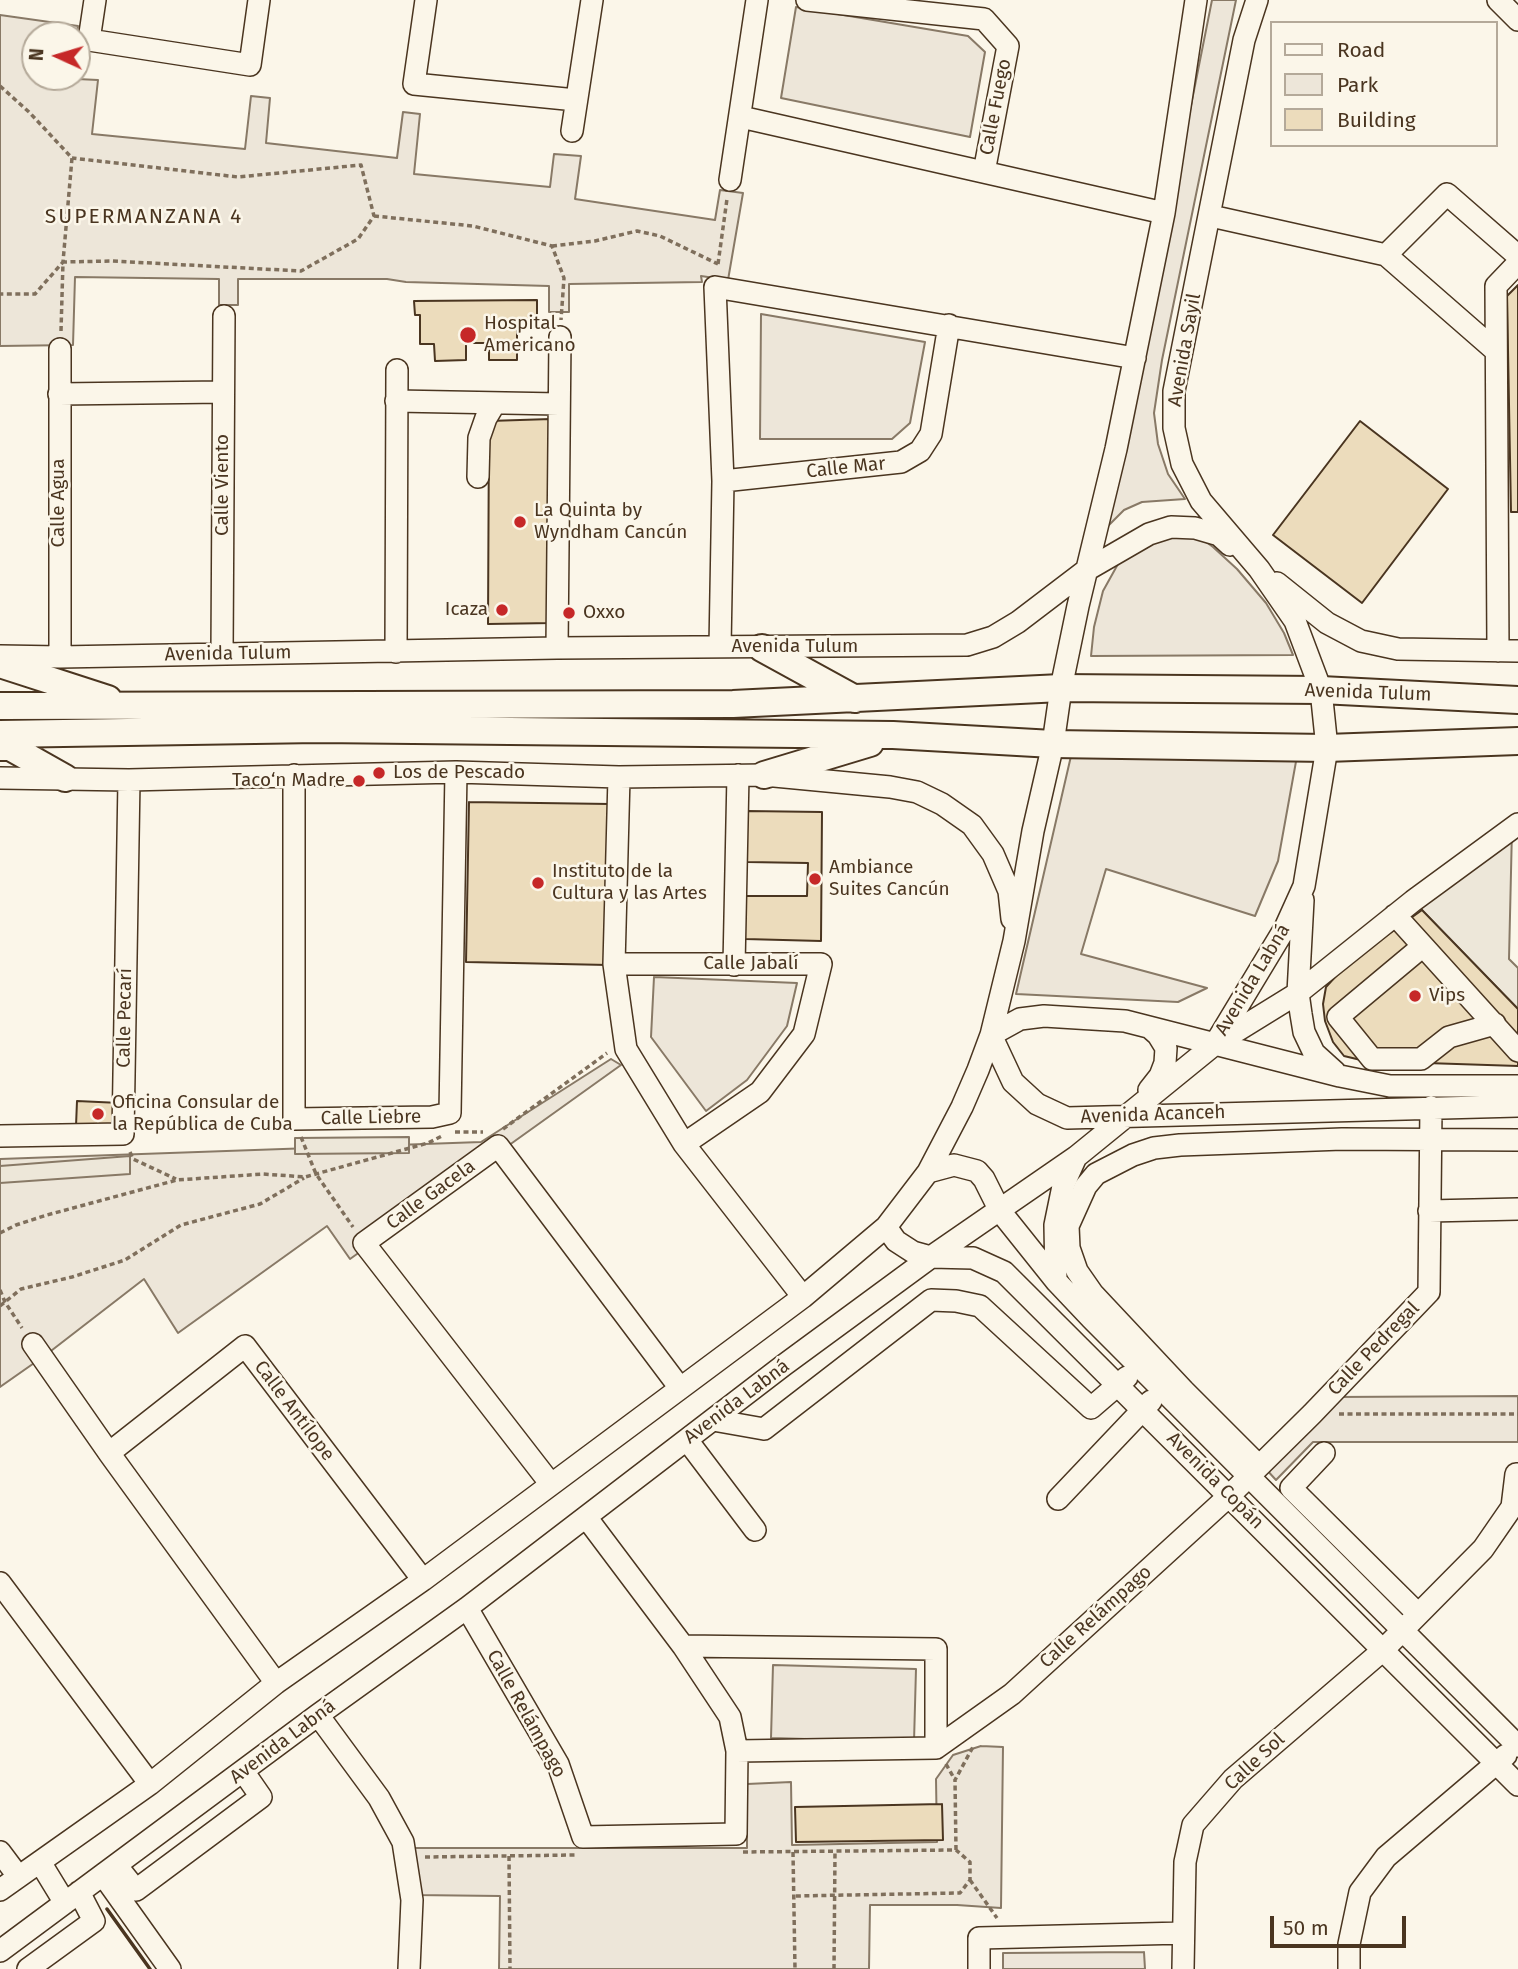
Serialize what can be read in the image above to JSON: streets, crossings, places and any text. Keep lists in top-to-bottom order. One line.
{"streets":{"main road":["Avenida Tulum"],"street":["Calle Fuego","Avenida Sayil","Calle Mar","Calle Viento","Calle Agua","Calle Jabalí","Avenida Labná","Calle Pecarí","Avenida Acanceh","Calle Liebre","Calle Gacela","Calle Pedregal","Calle Antílope","Avenida Copán","Calle Relámpago","Calle Sol"]},"crossings":[["Avenida Sayil","Avenida Tulum"],["Avenida Sayil","Avenida Labná"],["Calle Viento","Avenida Tulum"],["Calle Agua","Avenida Tulum"],["Avenida Labná","Avenida Acanceh"],["Avenida Labná","Avenida Copán"],["Avenida Labná","Calle Relámpago"],["Avenida Acanceh","Calle Pedregal"],["Calle Pedregal","Avenida Copán"],["Calle Pedregal","Calle Relámpago"],["Avenida Copán","Calle Relámpago"],["Avenida Copán","Calle Sol"]],"districts":["SUPERMANZANA 4"],"places":["Hospital Americano","La Quinta by Wyndham Cancún","Icaza","Oxxo","Los de Pescado","Taco‘n Madre","Ambiance Suites Cancún","Instituto de la Cultura y las Artes","Vips","Oficina Consular de la República de Cuba"],"legend":["Road","Park","Building"],"scale_bar":"50 m","north":"left"}
